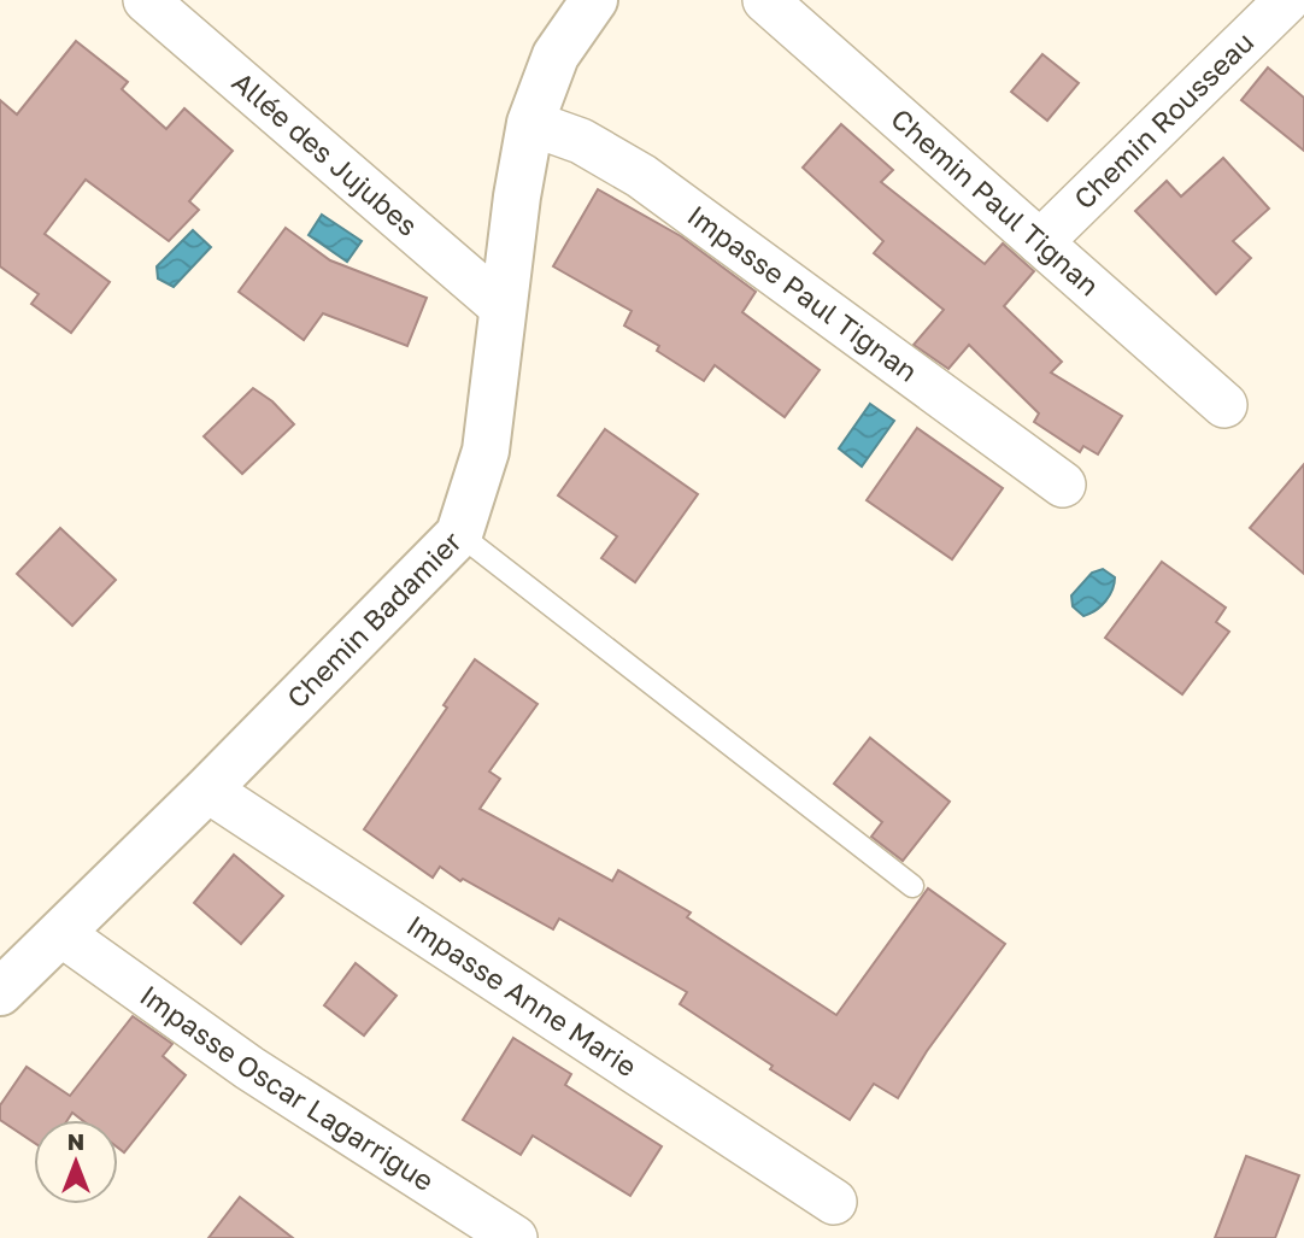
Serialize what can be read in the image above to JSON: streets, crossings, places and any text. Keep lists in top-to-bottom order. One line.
{"streets":{"street":["Chemin Rousseau","Allée des Jujubes","Chemin Paul Tignan","Impasse Paul Tignan","Chemin Badamier","Impasse Anne Marie","Impasse Oscar Lagarrigue"]},"crossings":[["Chemin Rousseau","Chemin Paul Tignan"],["Allée des Jujubes","Chemin Badamier"],["Impasse Paul Tignan","Chemin Badamier"],["Chemin Badamier","Impasse Anne Marie"],["Chemin Badamier","Impasse Oscar Lagarrigue"]],"north":"top"}
